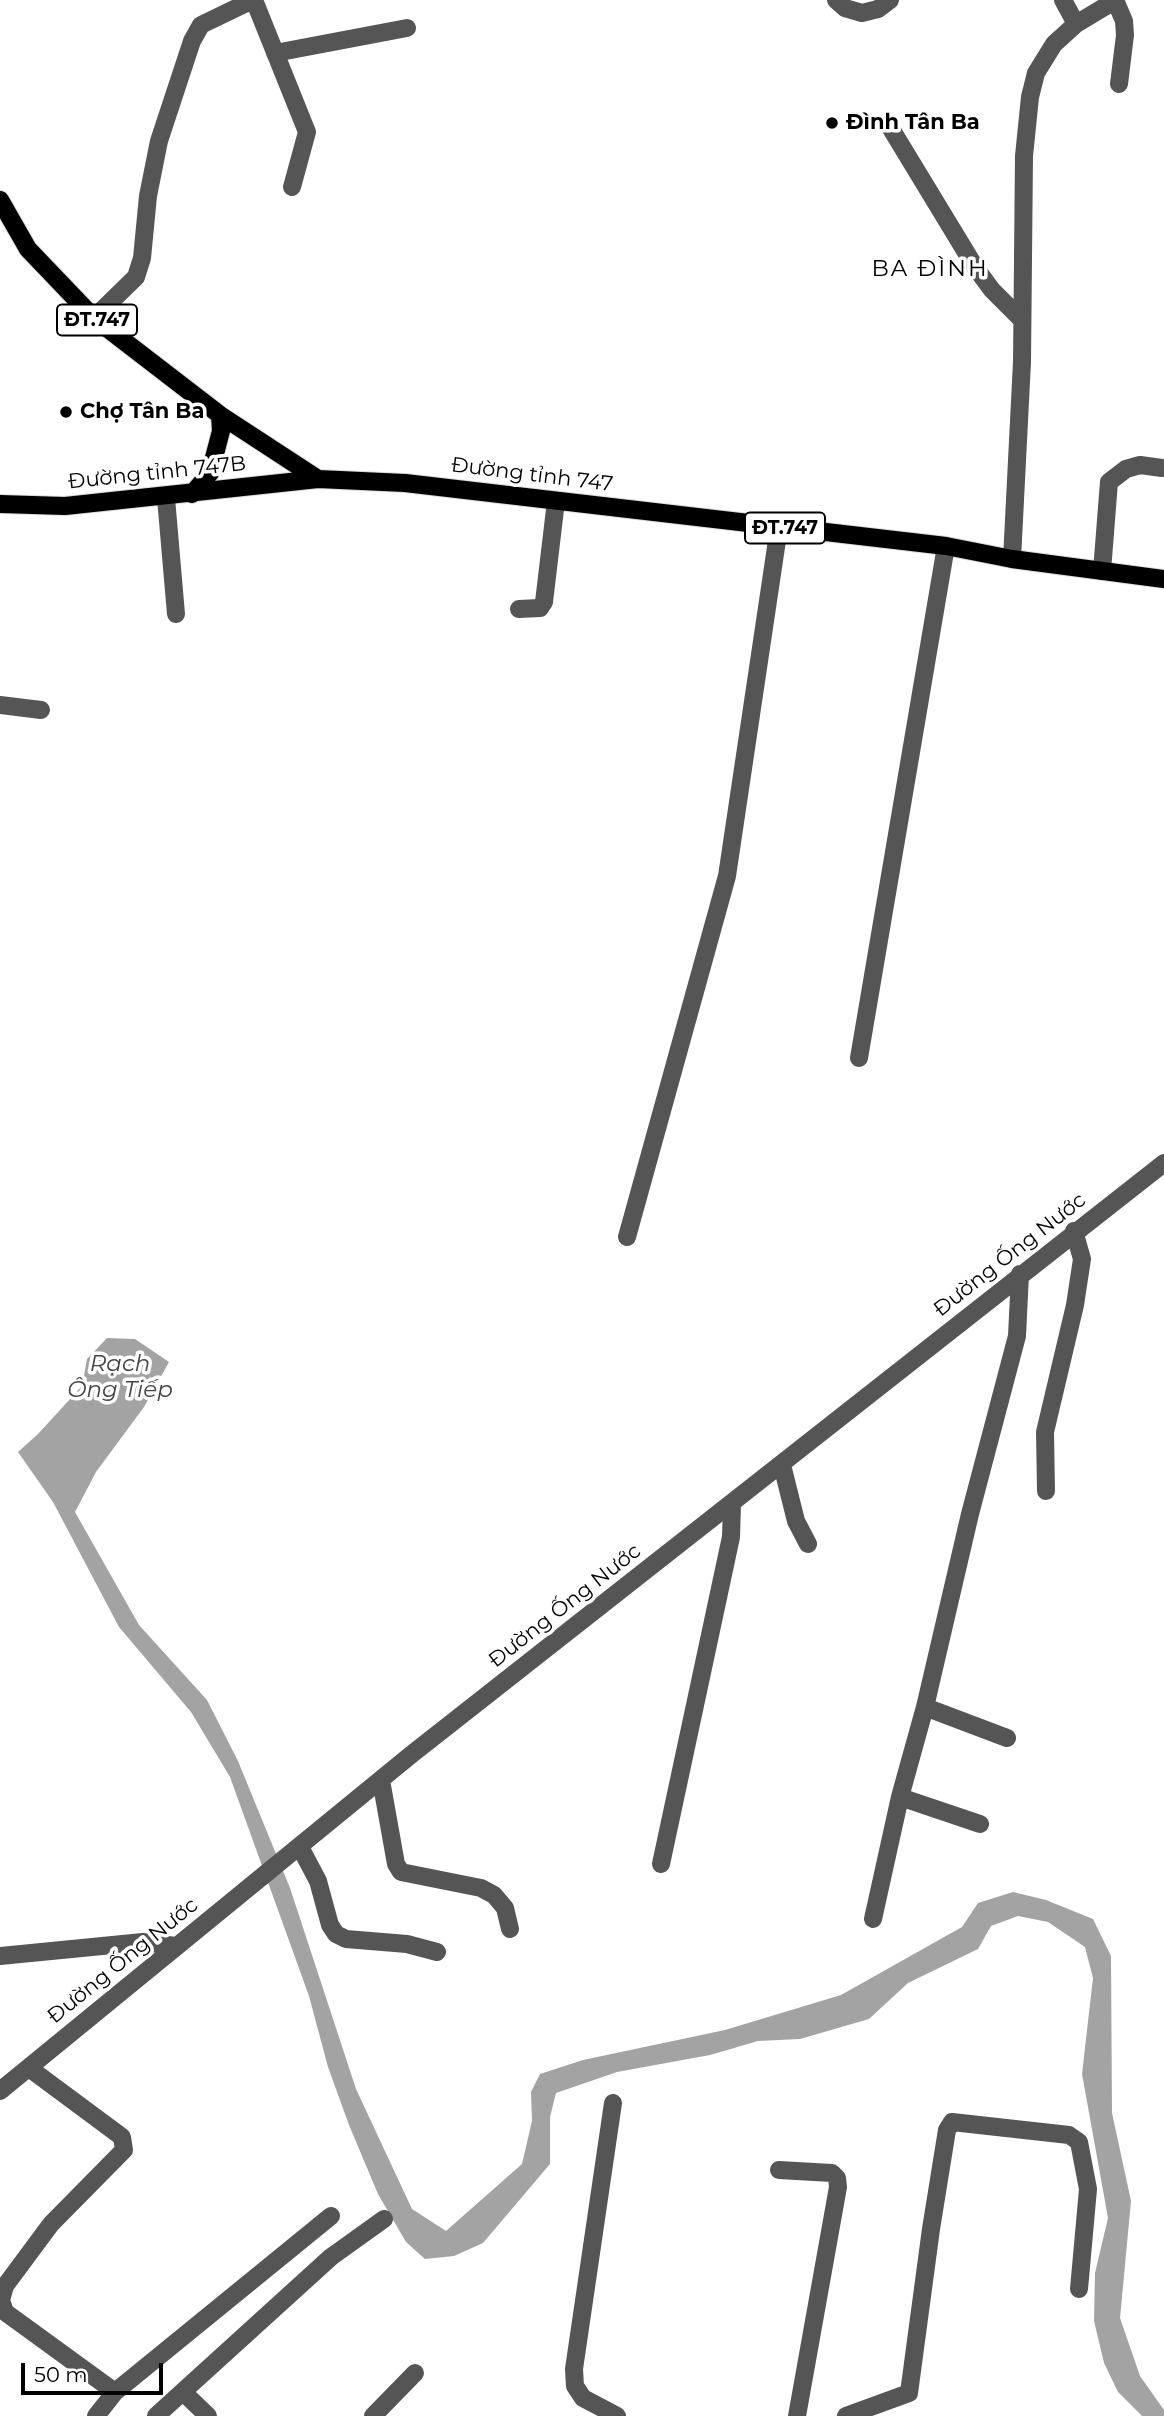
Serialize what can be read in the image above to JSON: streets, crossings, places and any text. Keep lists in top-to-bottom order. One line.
{"streets":{"main road":["ĐT.747","Đường tỉnh 747B","Đường tỉnh 747"],"street":["Đường Ống Nước"]},"crossings":[["ĐT.747","Đường tỉnh 747B"],["ĐT.747","Đường tỉnh 747"],["Đường tỉnh 747B","Đường tỉnh 747"]],"districts":["BA ĐÌNH"],"water":["Rạch Ông Tiếp"],"places":["Đình Tân Ba","Chợ Tân Ba"],"scale_bar":"50 m"}
